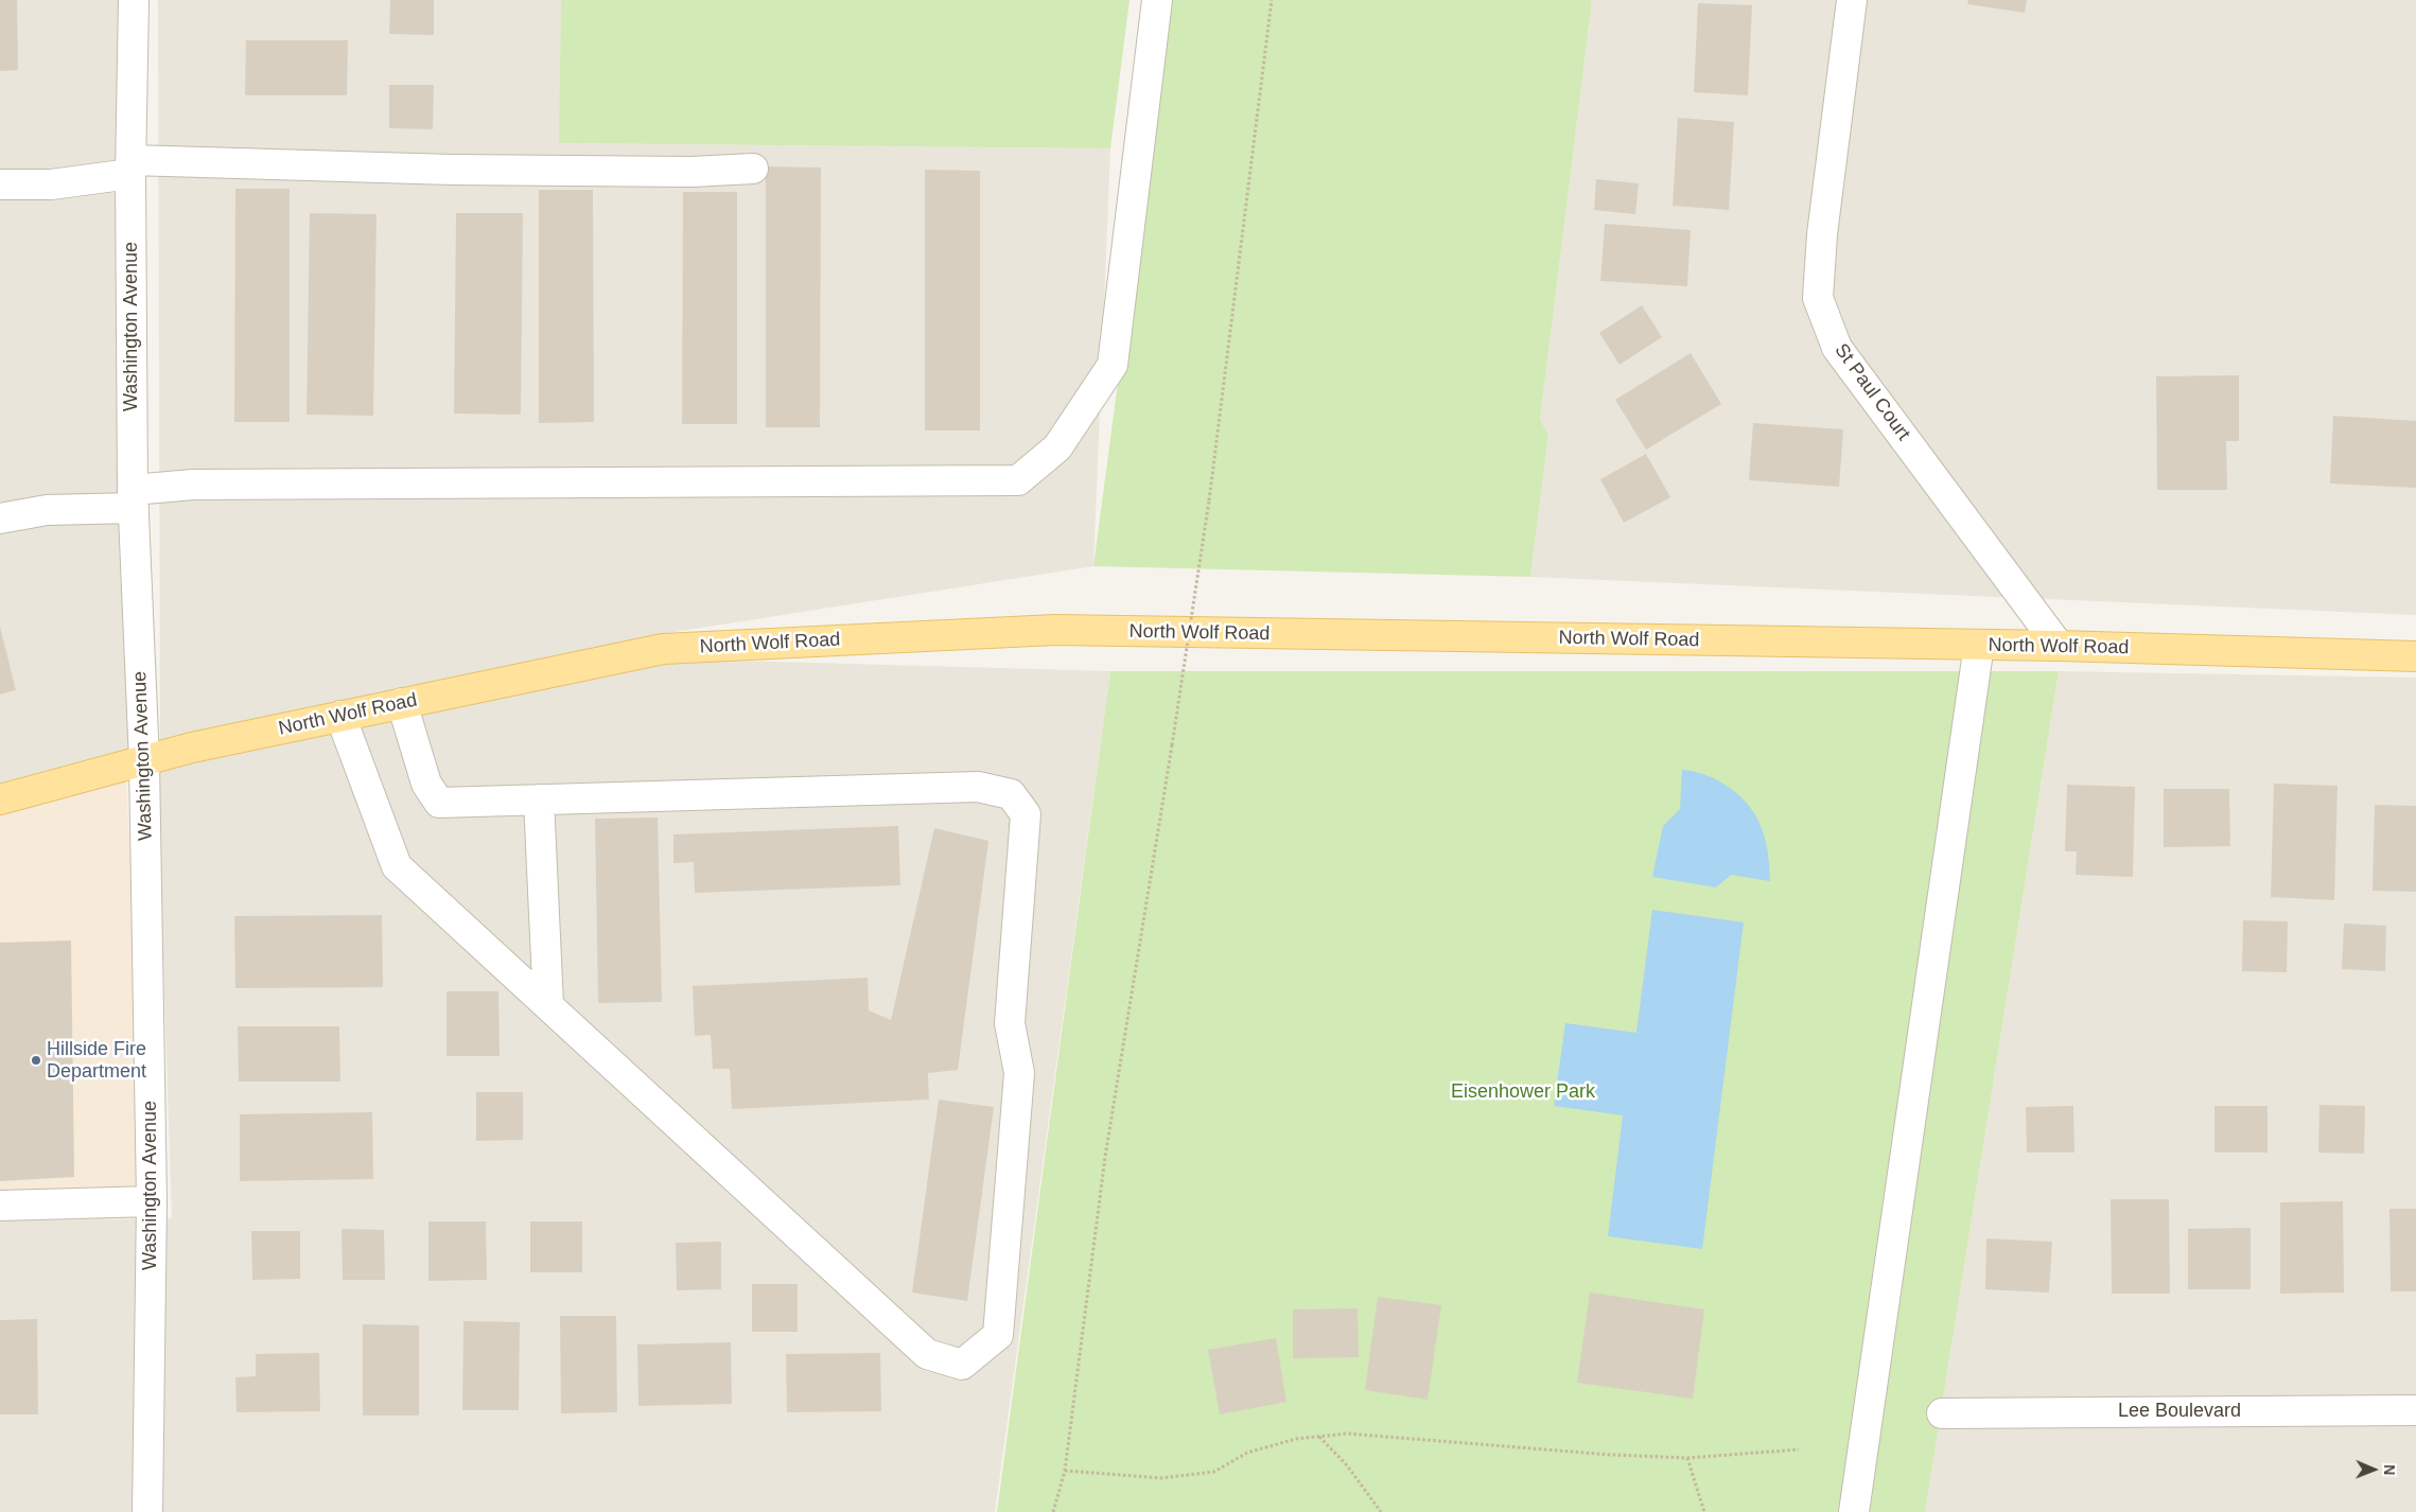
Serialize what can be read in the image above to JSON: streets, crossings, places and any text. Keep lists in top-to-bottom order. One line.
{"streets":{"main road":["North Wolf Road"],"street":["Washington Avenue","St Paul Court","Lee Boulevard"]},"crossings":[["Washington Avenue","North Wolf Road"],["St Paul Court","North Wolf Road"]],"parks":["Eisenhower Park"],"places":["Hillside Fire Department"],"north":"right"}
